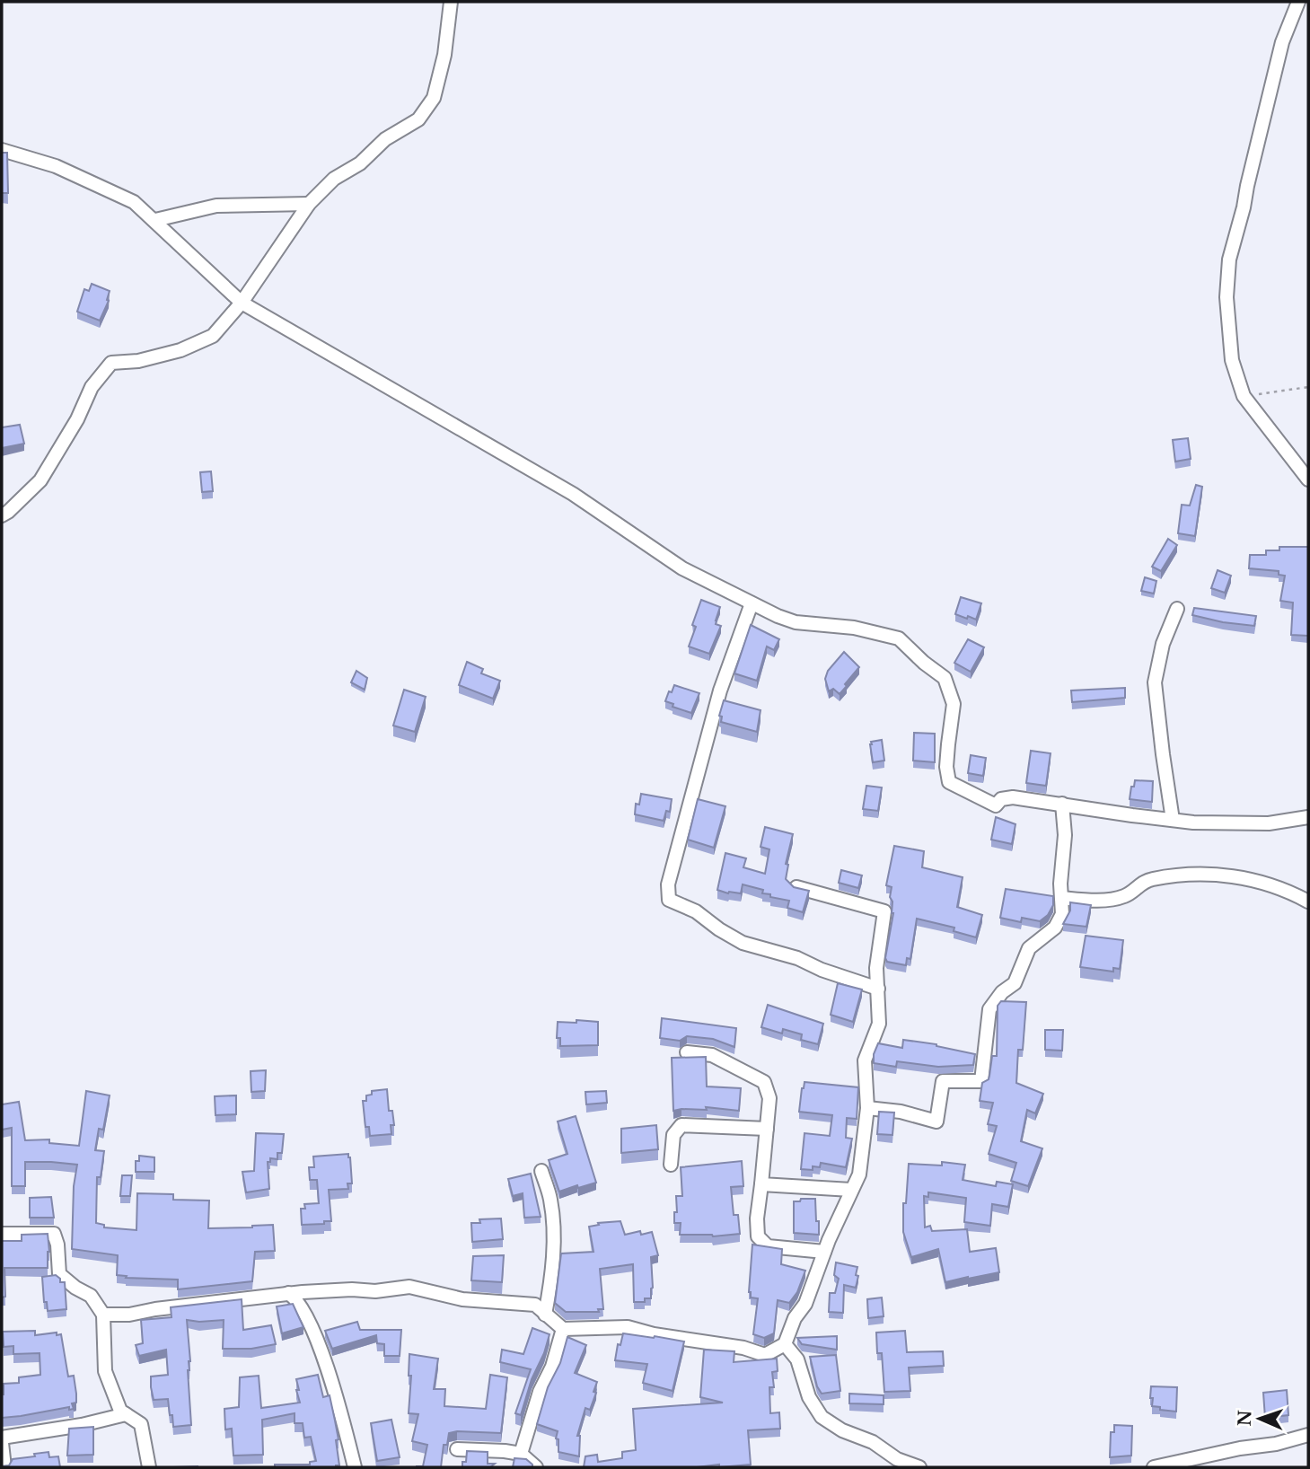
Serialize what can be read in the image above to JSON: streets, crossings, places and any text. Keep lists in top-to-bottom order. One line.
{"north":"left"}
